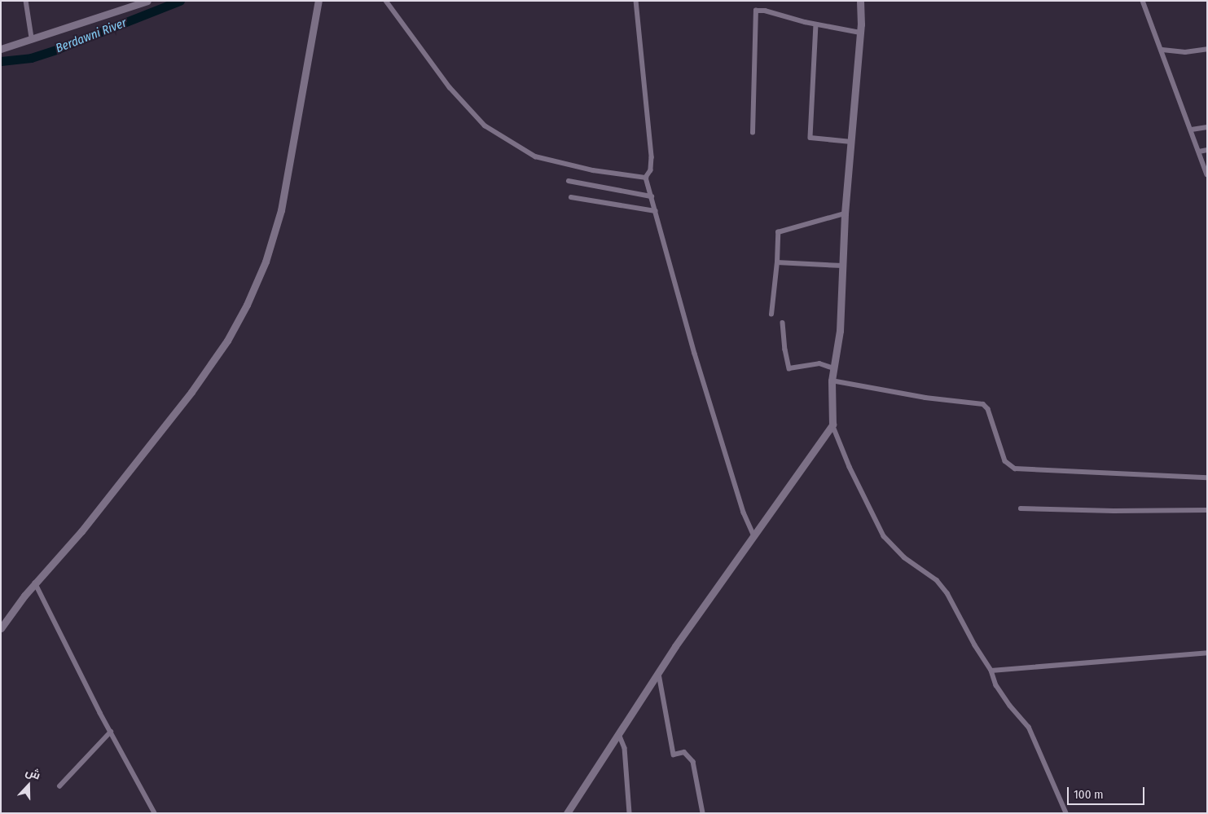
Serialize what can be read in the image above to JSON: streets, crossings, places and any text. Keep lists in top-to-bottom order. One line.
{"water":["Berdawni River"],"scale_bar":"100 m","north":"top"}
